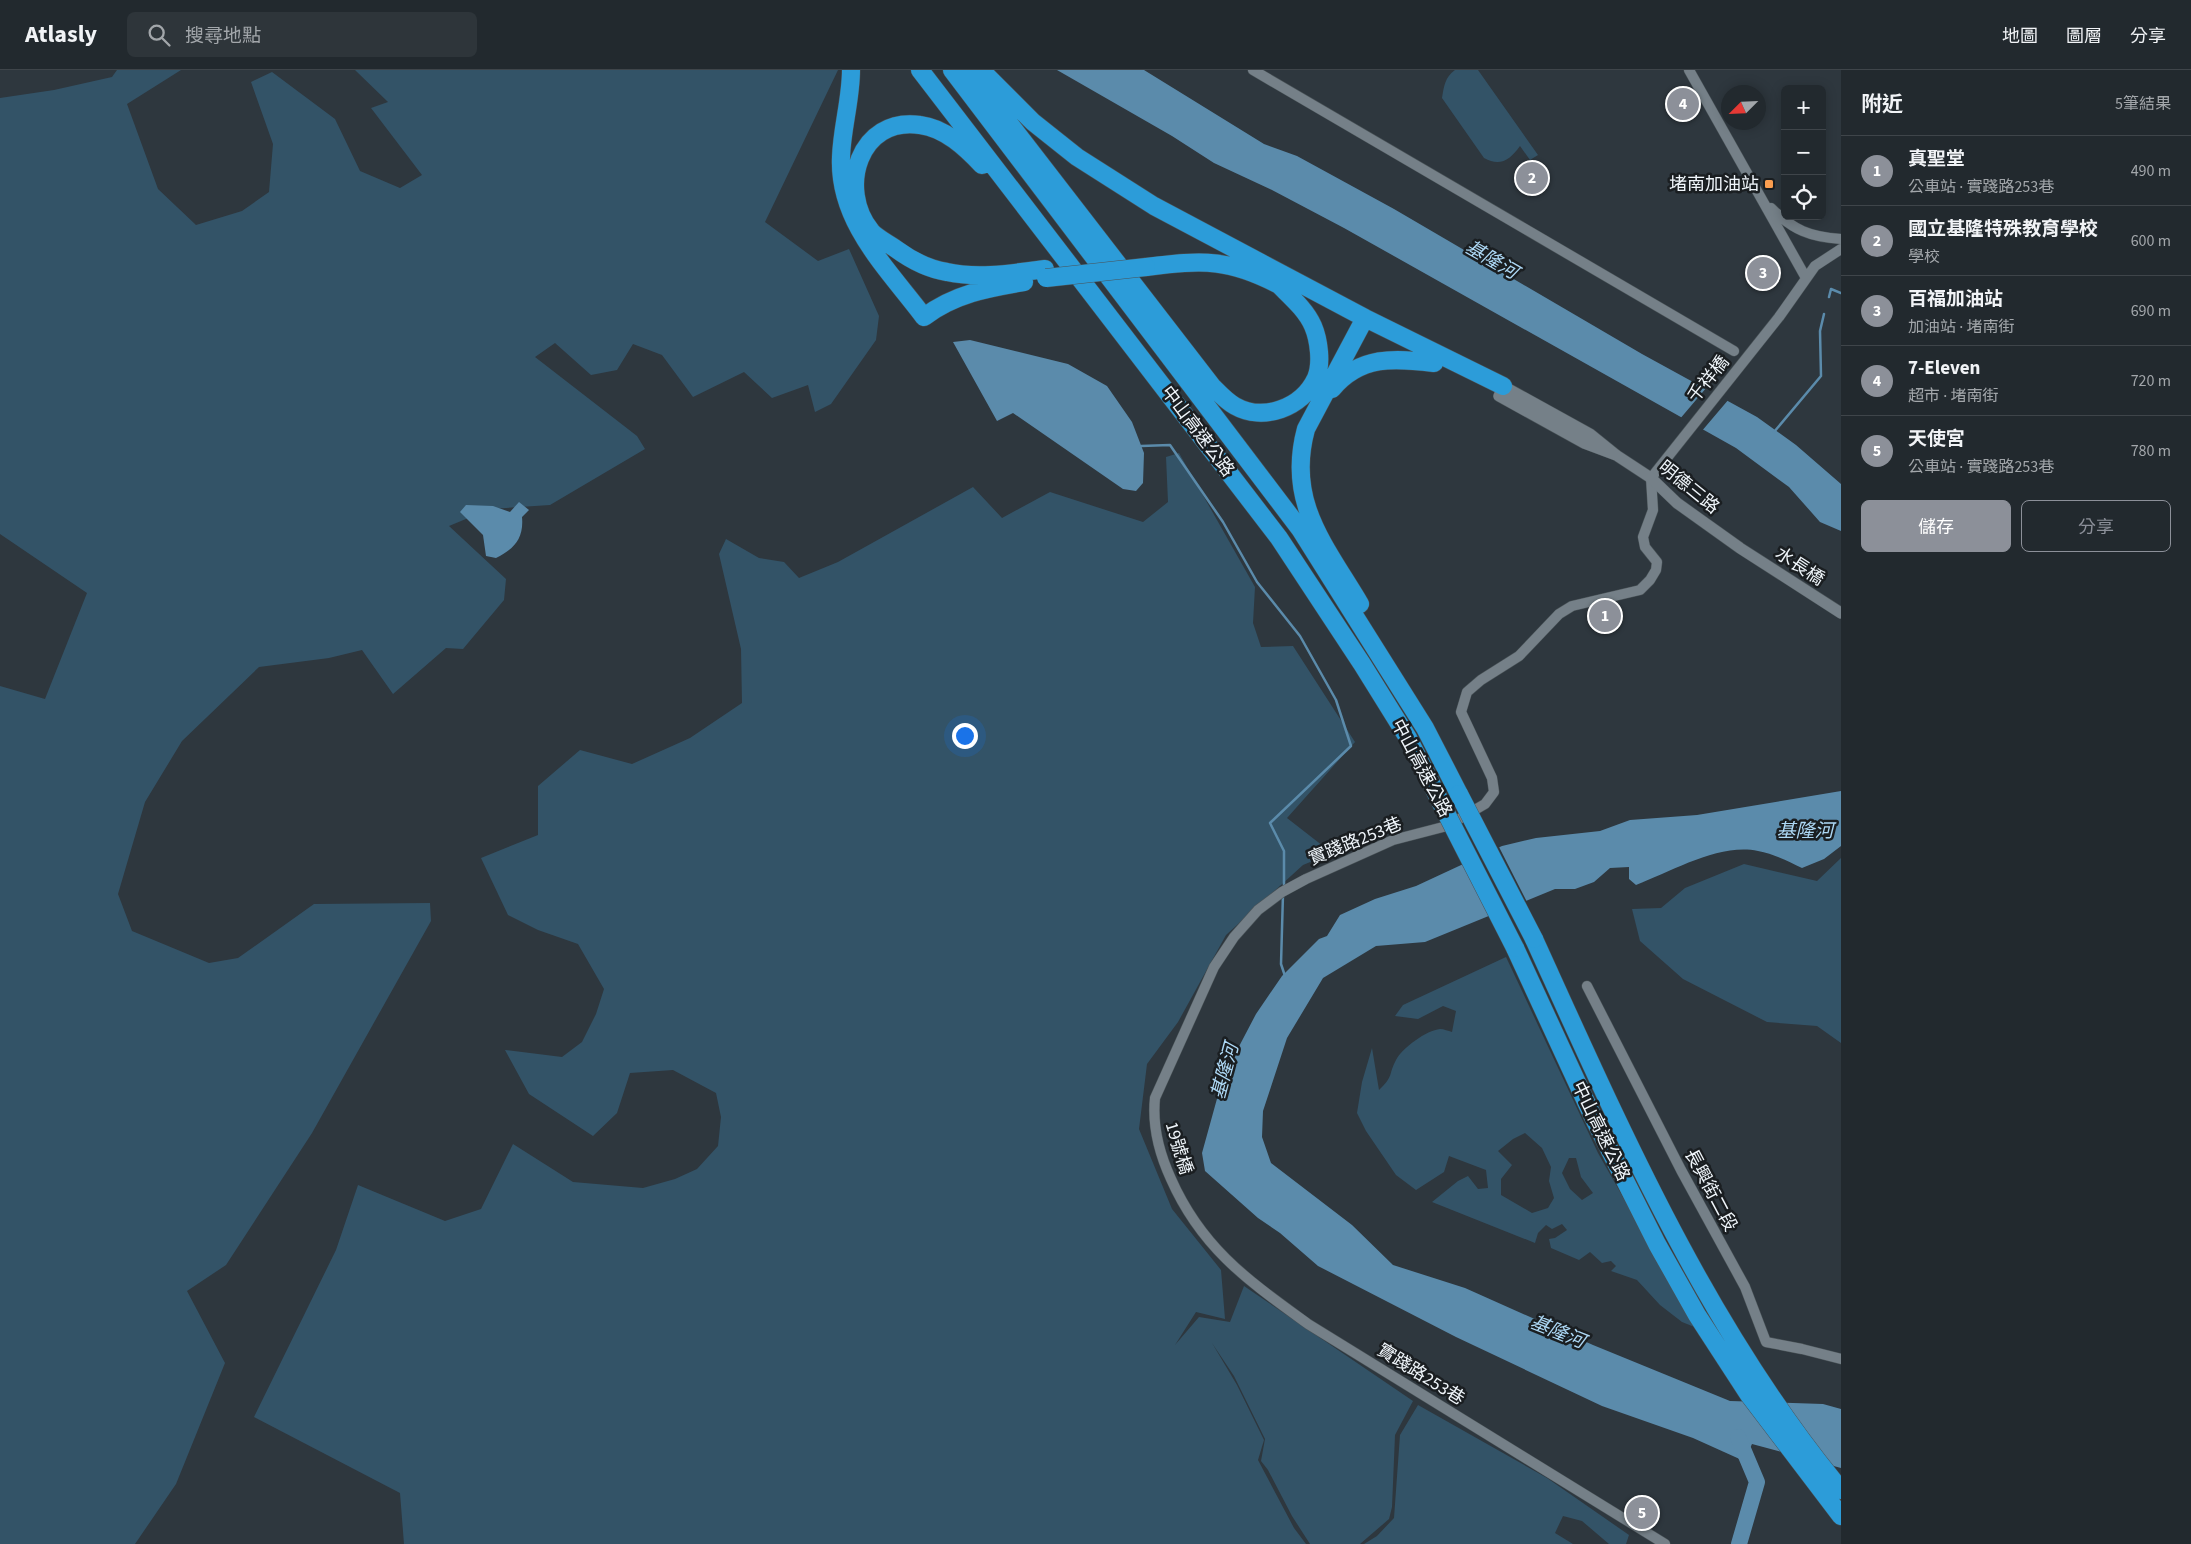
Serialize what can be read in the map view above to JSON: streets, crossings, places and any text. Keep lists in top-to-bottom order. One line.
{"streets":{"highway":["中山高速公路"],"street":["千祥橋","明德三路","水長橋","實踐路253巷","19號橋","長興街二段"]},"crossings":[["千祥橋","明德三路"],["千祥橋","實踐路253巷"],["明德三路","水長橋"],["明德三路","實踐路253巷"],["實踐路253巷","19號橋"]],"water":["基隆河"],"places":{"transit":["堵南加油站"]},"north":"bottom left","page":{"header":"Atlasly","search":"搜尋地點","nav":["地圖","圖層","分享"],"heading":["附近","5筆結果"],"map_buttons":["+","−"],"pins":["4","2","3","1","5"],"list":[{"mark":"1","name":"真聖堂","note":"公車站 · 實踐路253巷","value":"490 m"},{"mark":"2","name":"國立基隆特殊教育學校","note":"學校","value":"600 m"},{"mark":"3","name":"百福加油站","note":"加油站 · 堵南街","value":"690 m"},{"mark":"4","name":"7-Eleven","note":"超市 · 堵南街","value":"720 m"},{"mark":"5","name":"天使宮","note":"公車站 · 實踐路253巷","value":"780 m"}],"buttons":["儲存","分享"]}}
